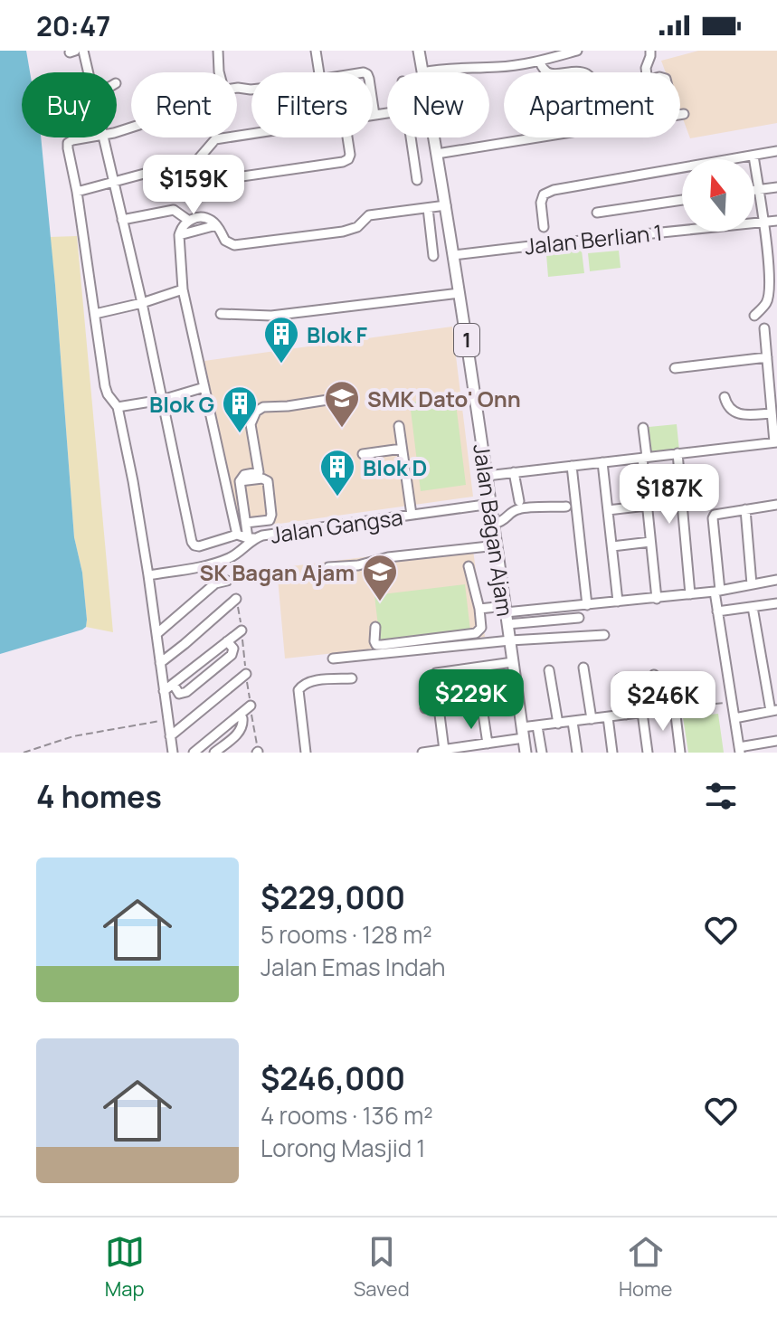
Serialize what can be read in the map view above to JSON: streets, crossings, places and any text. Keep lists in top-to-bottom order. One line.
{"streets":{"main road":["1","Jalan Bagan Ajam"],"street":["Jalan Berlian 1","Jalan Gangsa"]},"crossings":[["Jalan Berlian 1","Jalan Bagan Ajam"],["Jalan Gangsa","Jalan Bagan Ajam"]],"places":{"building":["Blok F","Blok G","Blok D"],"school or university":["SMK Dato' Onn","SK Bagan Ajam"]},"north":"top","page":{"status":"20:47","chip":["Buy","Rent","Filters","New","Apartment"],"price":["$159K","$187K","$229K","$246K"],"heading":"4 homes","list":[{"name":"$229,000","note":"5 rooms · 128 m² · Jalan Emas Indah"},{"name":"$246,000","note":"4 rooms · 136 m² · Lorong Masjid 1"}],"tabs":["Map","Saved","Home"]}}
